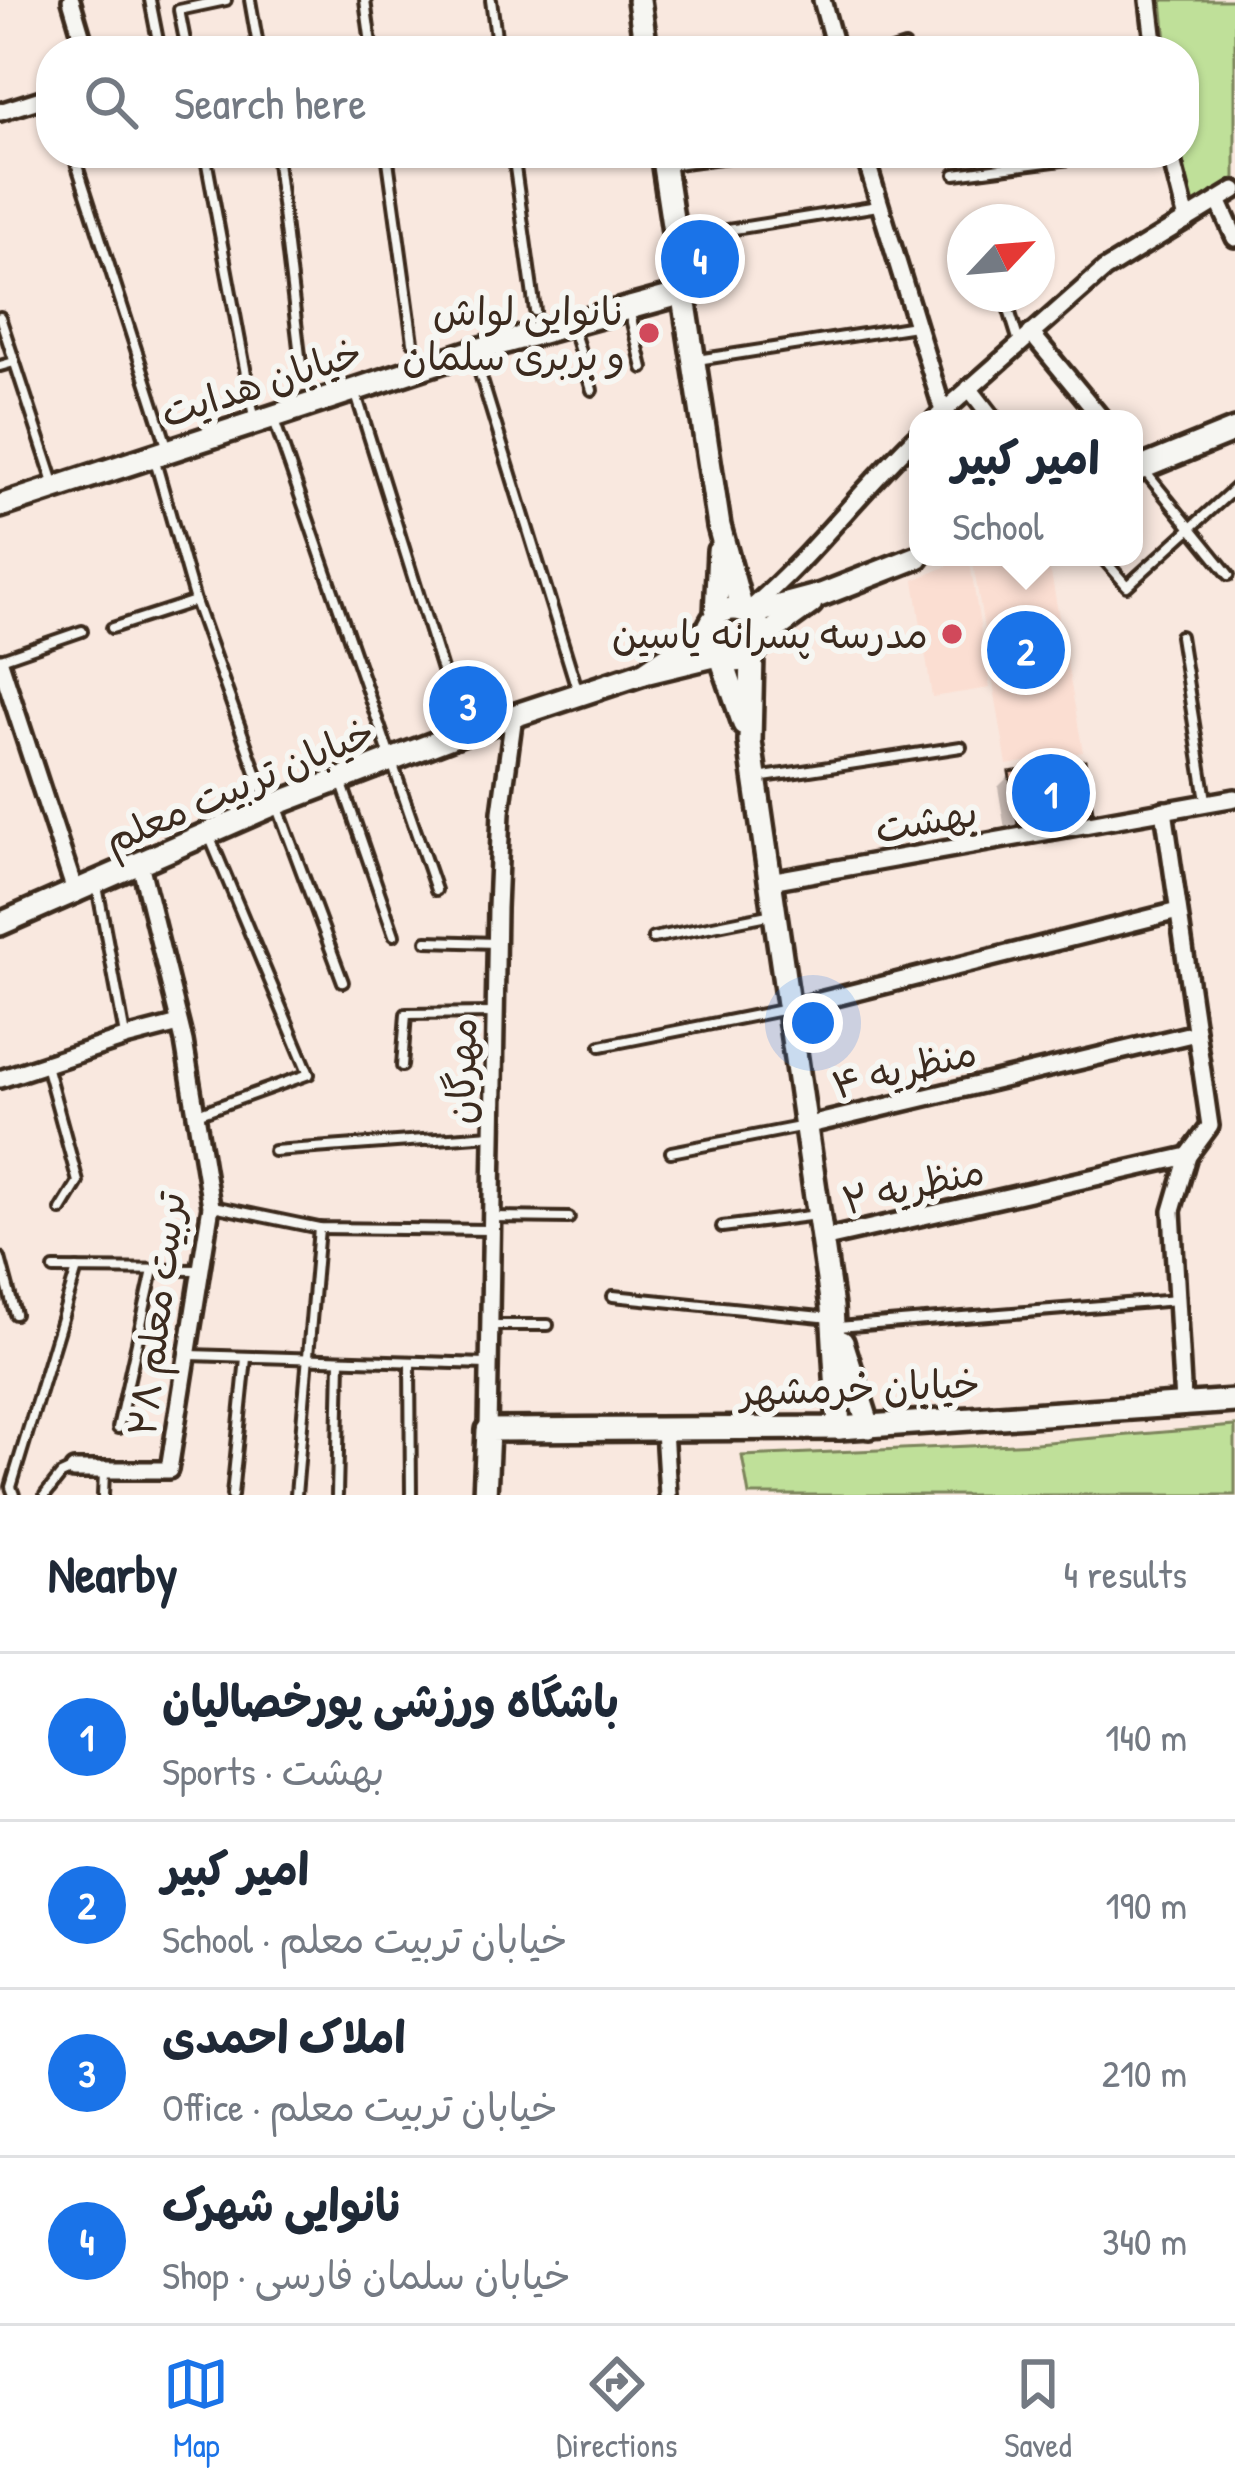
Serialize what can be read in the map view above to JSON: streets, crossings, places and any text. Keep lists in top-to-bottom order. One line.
{"streets":{"street":["خیابان هدایت","خیابان تربیت معلم","بهشت","منظریه ۴","مهرگان","منظریه ۲","تربیت معلم ۲۸","خیابان خرمشهر"]},"crossings":[["خیابان تربیت معلم","مهرگان"],["خیابان تربیت معلم","تربیت معلم ۲۸"],["مهرگان","خیابان خرمشهر"]],"places":["نانوایی لواش و بربری سلمان","مدرسه پسرانه یاسین"],"north":"top right","page":{"search":"Search here","pins":["4","2","3","1"],"popup":["امیر کبیر","School"],"heading":["Nearby","4 results"],"list":[{"mark":"1","name":"باشگاه ورزشی پورخصالیان","note":"Sports · بهشت","value":"140 m"},{"mark":"2","name":"امیر کبیر","note":"School · خیابان تربیت معلم","value":"190 m"},{"mark":"3","name":"املاک احمدی","note":"Office · خیابان تربیت معلم","value":"210 m"},{"mark":"4","name":"نانوایی شهرک","note":"Shop · خیابان سلمان فارسی","value":"340 m"}],"nav":["Map","Directions","Saved"]}}
